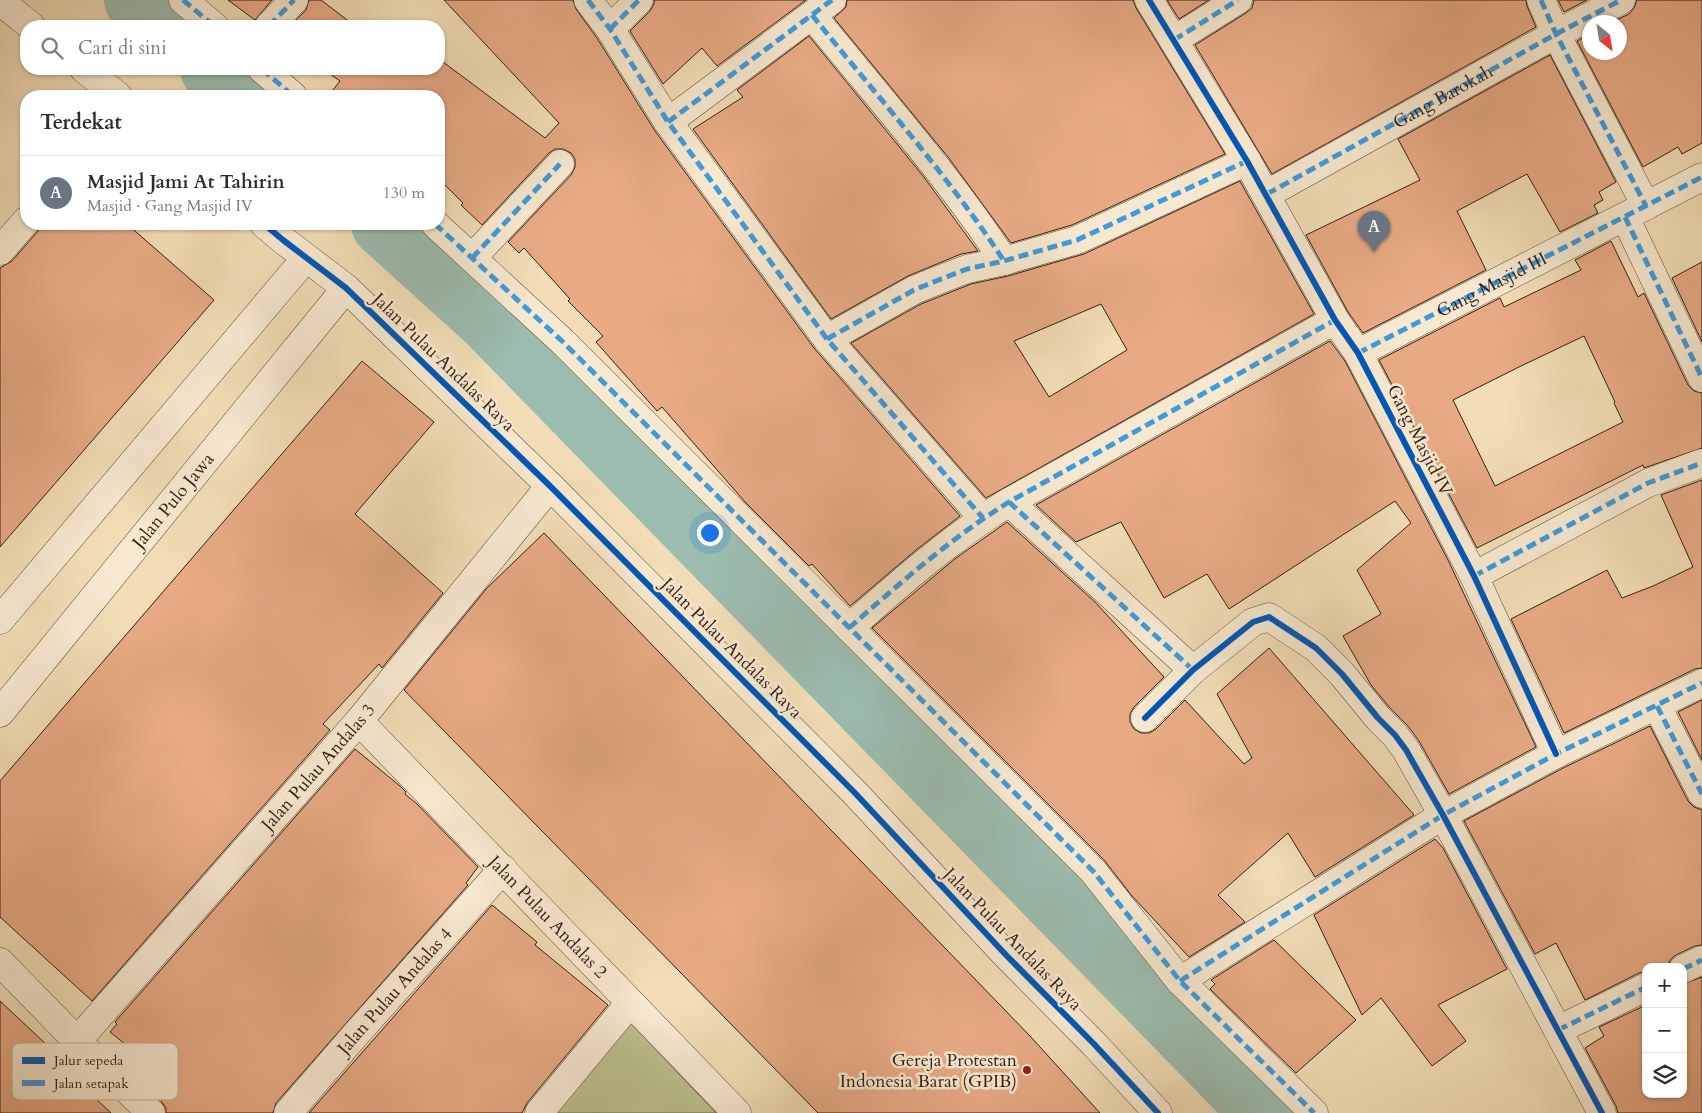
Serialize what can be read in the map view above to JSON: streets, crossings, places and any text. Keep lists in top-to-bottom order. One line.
{"streets":{"street":["Gang Barokah","Gang Masjid III","Jalan Pulau Andalas Raya","Gang Masjid IV","Jalan Pulo Jawa","Jalan Pulau Andalas 3","Jalan Pulau Andalas 2","Jalan Pulau Andalas 4"]},"crossings":[["Gang Barokah","Gang Masjid IV"],["Gang Masjid III","Gang Masjid IV"],["Jalan Pulau Andalas Raya","Jalan Pulo Jawa"],["Jalan Pulau Andalas Raya","Jalan Pulau Andalas 3"],["Jalan Pulau Andalas 3","Jalan Pulau Andalas 2"],["Jalan Pulau Andalas 2","Jalan Pulau Andalas 4"]],"places":["Gereja Protestan Indonesia Barat (GPIB)"],"legend":["Jalur sepeda","Jalan setapak"],"north":"bottom right","page":{"search":"Cari di sini","heading":"Terdekat","list":[{"mark":"A","name":"Masjid Jami At Tahirin","note":"Masjid · Gang Masjid IV","value":"130 m"}],"pins":"A","map_buttons":["+","−"]}}
